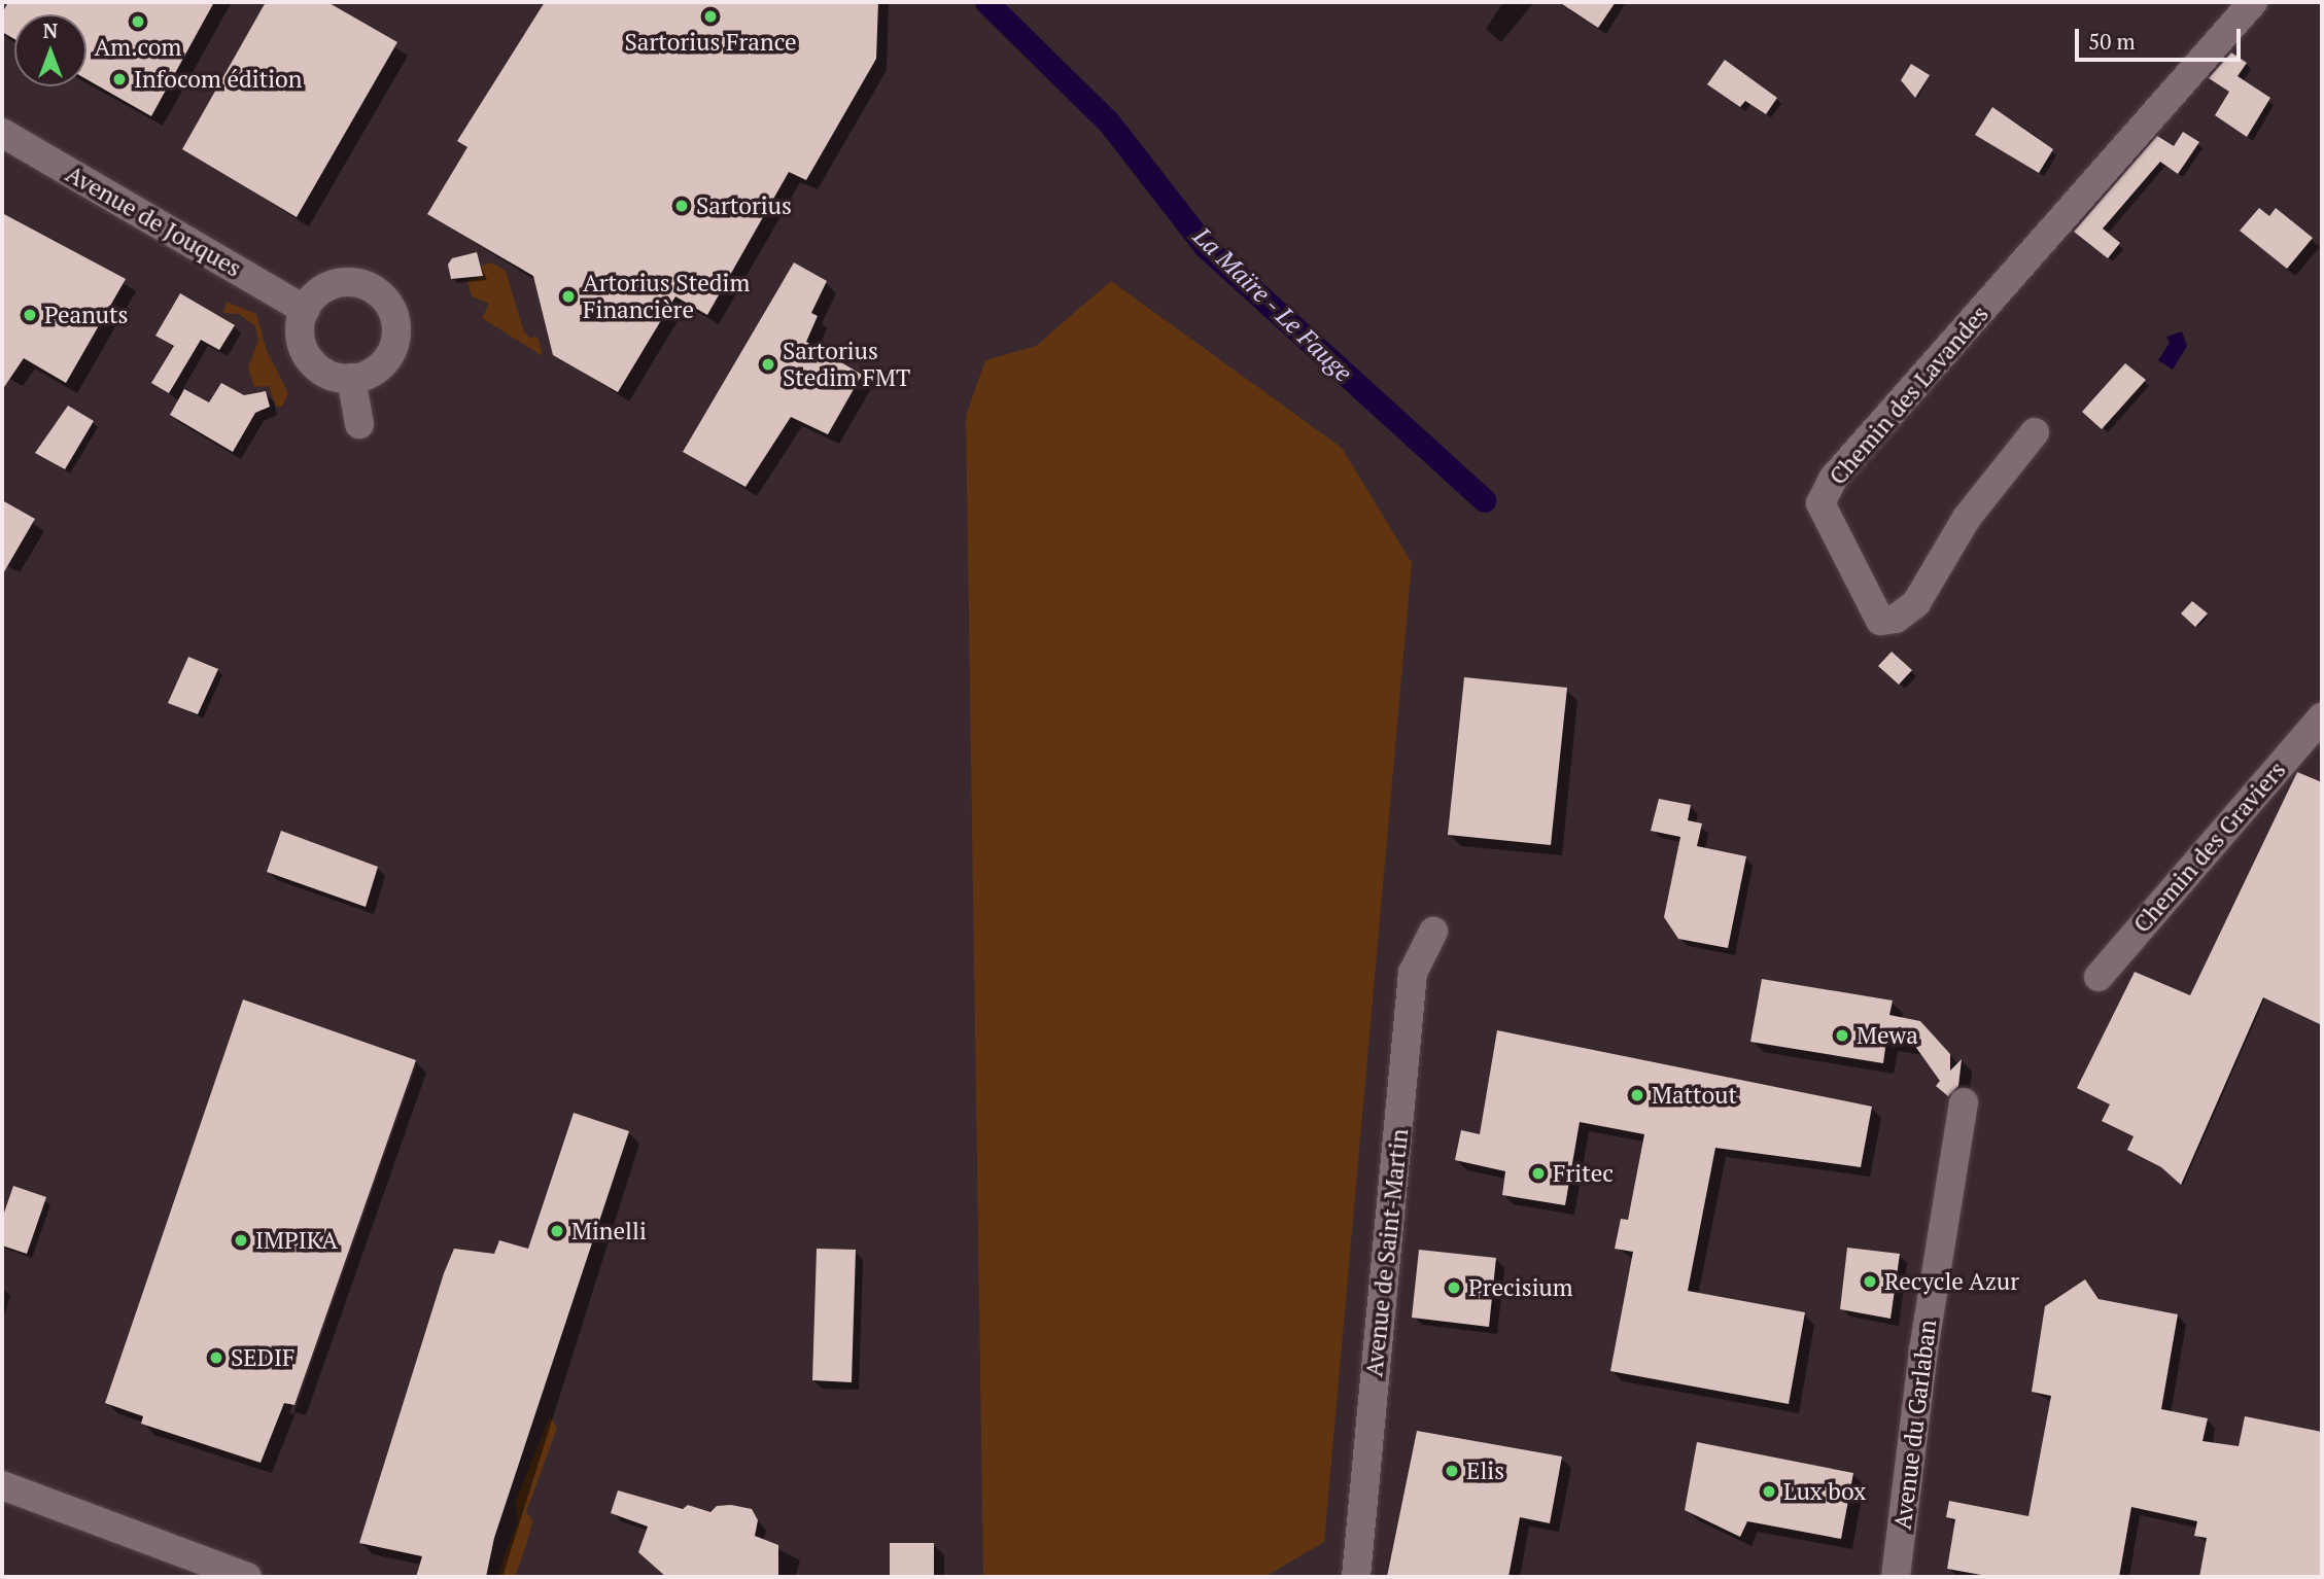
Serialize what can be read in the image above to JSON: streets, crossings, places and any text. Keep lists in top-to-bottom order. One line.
{"streets":{"street":["Avenue de Jouques","Chemin des Lavandes","Chemin des Graviers","Avenue de Saint-Martin","Avenue du Garlaban"]},"water":["La Maïre - Le Fauge"],"places":["Sartorius France","Am.com","Infocom édition","Sartorius","Artorius Stedim Financière","Peanuts","Sartorius Stedim FMT","Mewa","Mattout","Fritec","Minelli","IMPIKA","Recycle Azur","Precisium","SEDIF","Elis","Lux box"],"scale_bar":"50 m","north":"top"}
